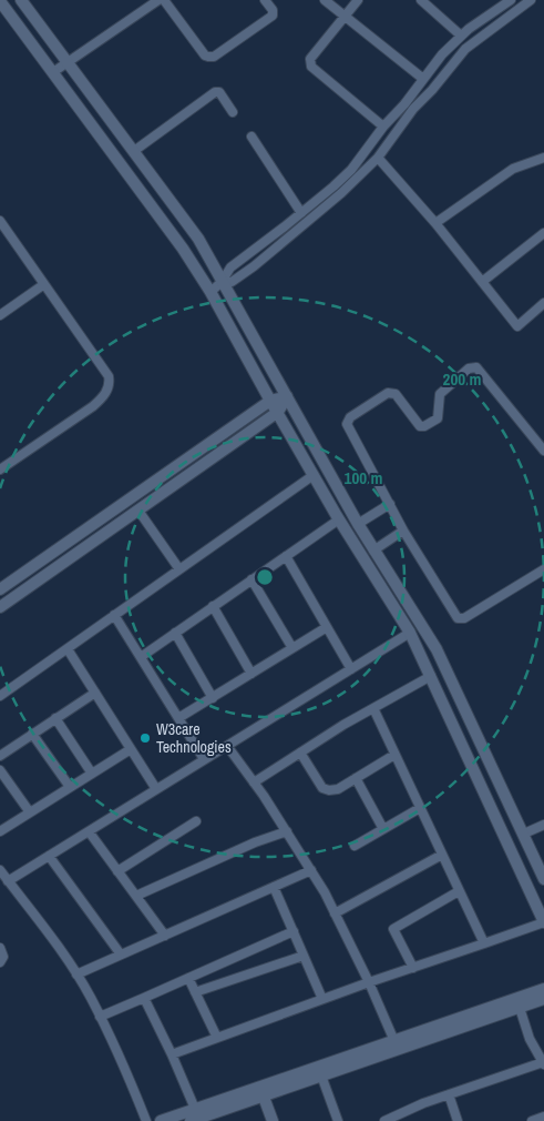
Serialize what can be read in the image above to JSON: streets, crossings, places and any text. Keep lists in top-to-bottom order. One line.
{"places":["W3care Technologies"],"rings":["200 m","100 m"]}
